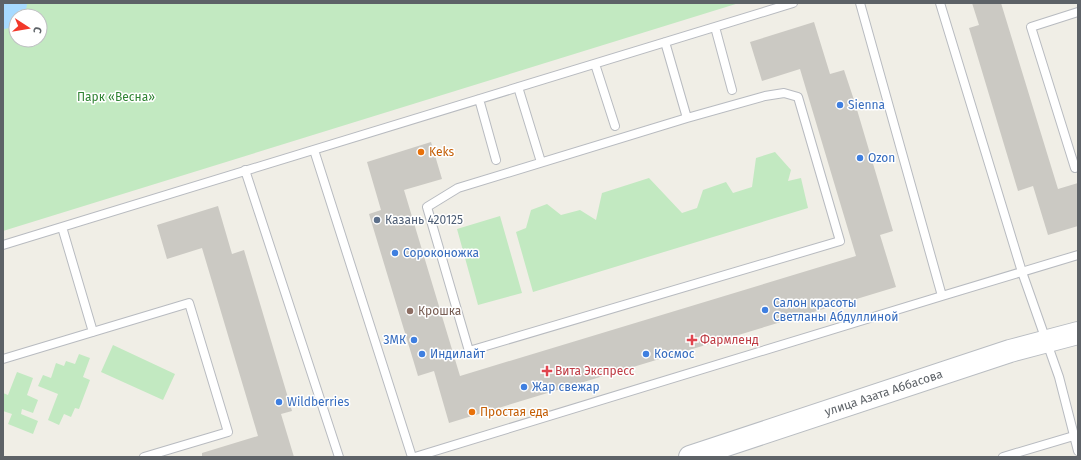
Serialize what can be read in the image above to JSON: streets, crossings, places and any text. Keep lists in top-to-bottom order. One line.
{"streets":{"street":["улица Азата Аббасова"]},"parks":["Парк «Весна»"],"places":{"other":["Sienna","Keks","Ozon","Казань 420125","Сороконожка","Салон красоты Светланы Абдуллиной","Крошка","ЗМК","Индилайт","Космос","Жар свежар","Wildberries","Простая еда"],"health":["Фармленд","Вита Экспресс"]},"north":"right"}
